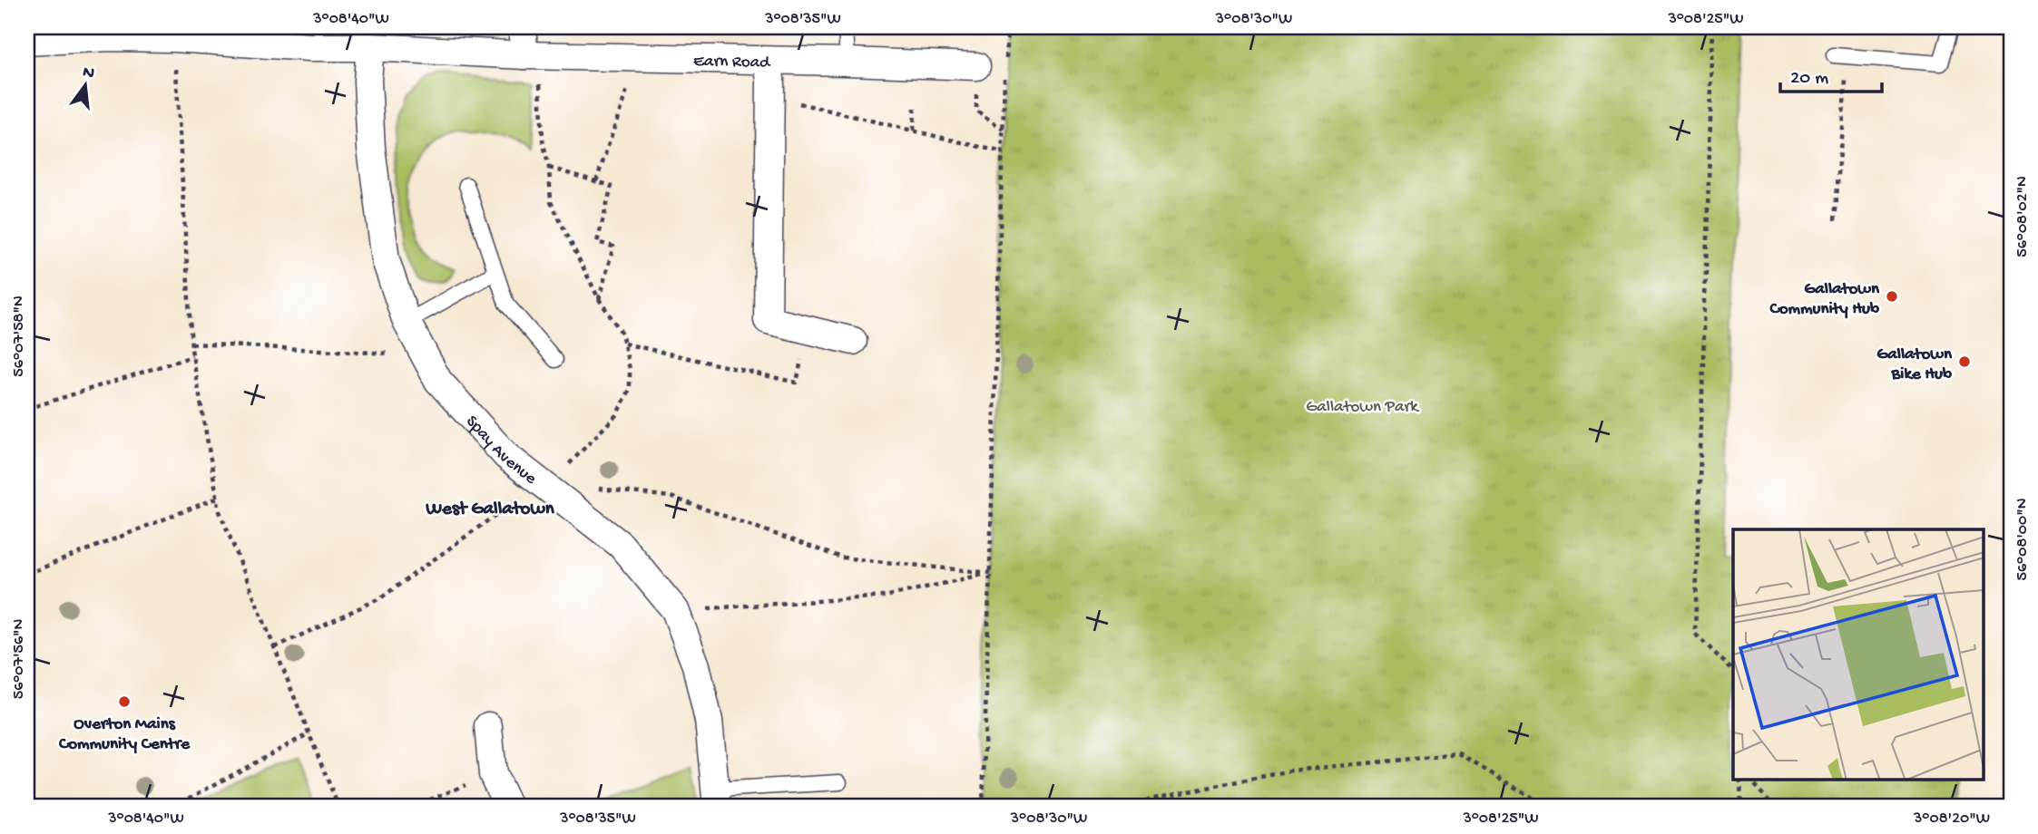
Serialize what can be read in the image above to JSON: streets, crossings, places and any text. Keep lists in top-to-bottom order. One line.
{"streets":{"street":["Earn Road","Spay Avenue"]},"crossings":[["Earn Road","Spay Avenue"]],"districts":["West Gallatown"],"parks":["Gallatown Park"],"places":["Gallatown Community Hub","Gallatown Bike Hub","Overton Mains Community Centre"],"scale_bar":"20 m","north":"top","coordinates":["3°08'40\"W","3°08'35\"W","3°08'30\"W","3°08'25\"W","56°08'02\"N","56°07'58\"N","56°08'00\"N","56°07'56\"N","3°08'20\"W"]}
